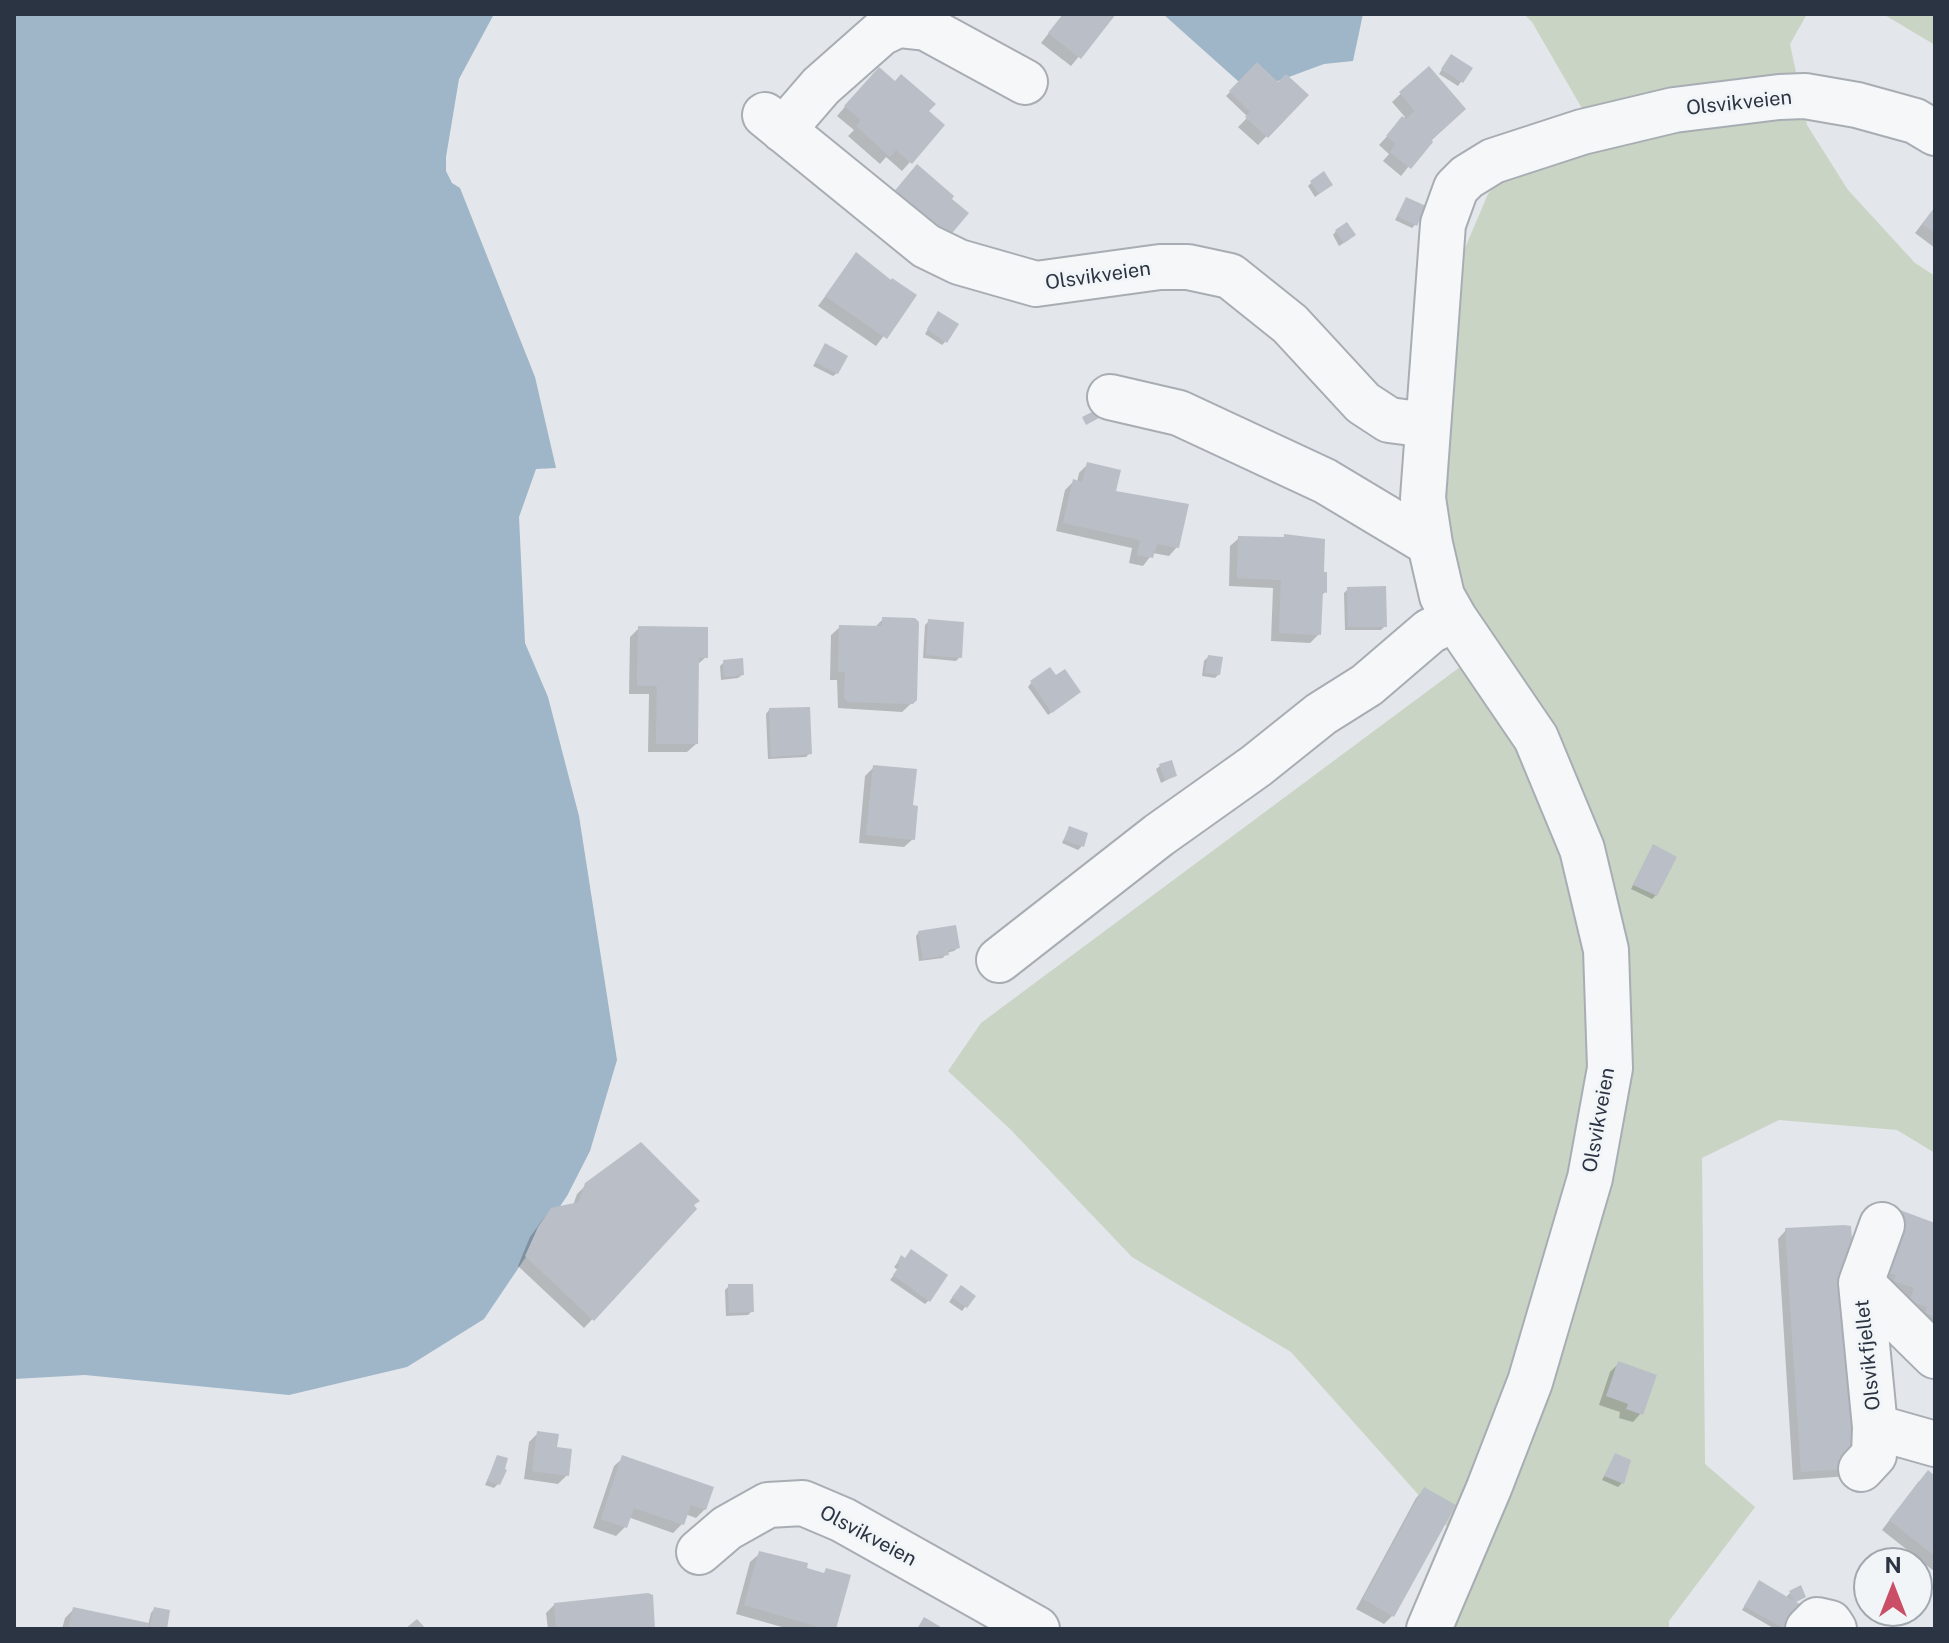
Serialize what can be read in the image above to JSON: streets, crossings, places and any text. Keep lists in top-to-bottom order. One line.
{"streets":{"street":["Olsvikveien","Olsvikfjellet"]},"north":"top"}
